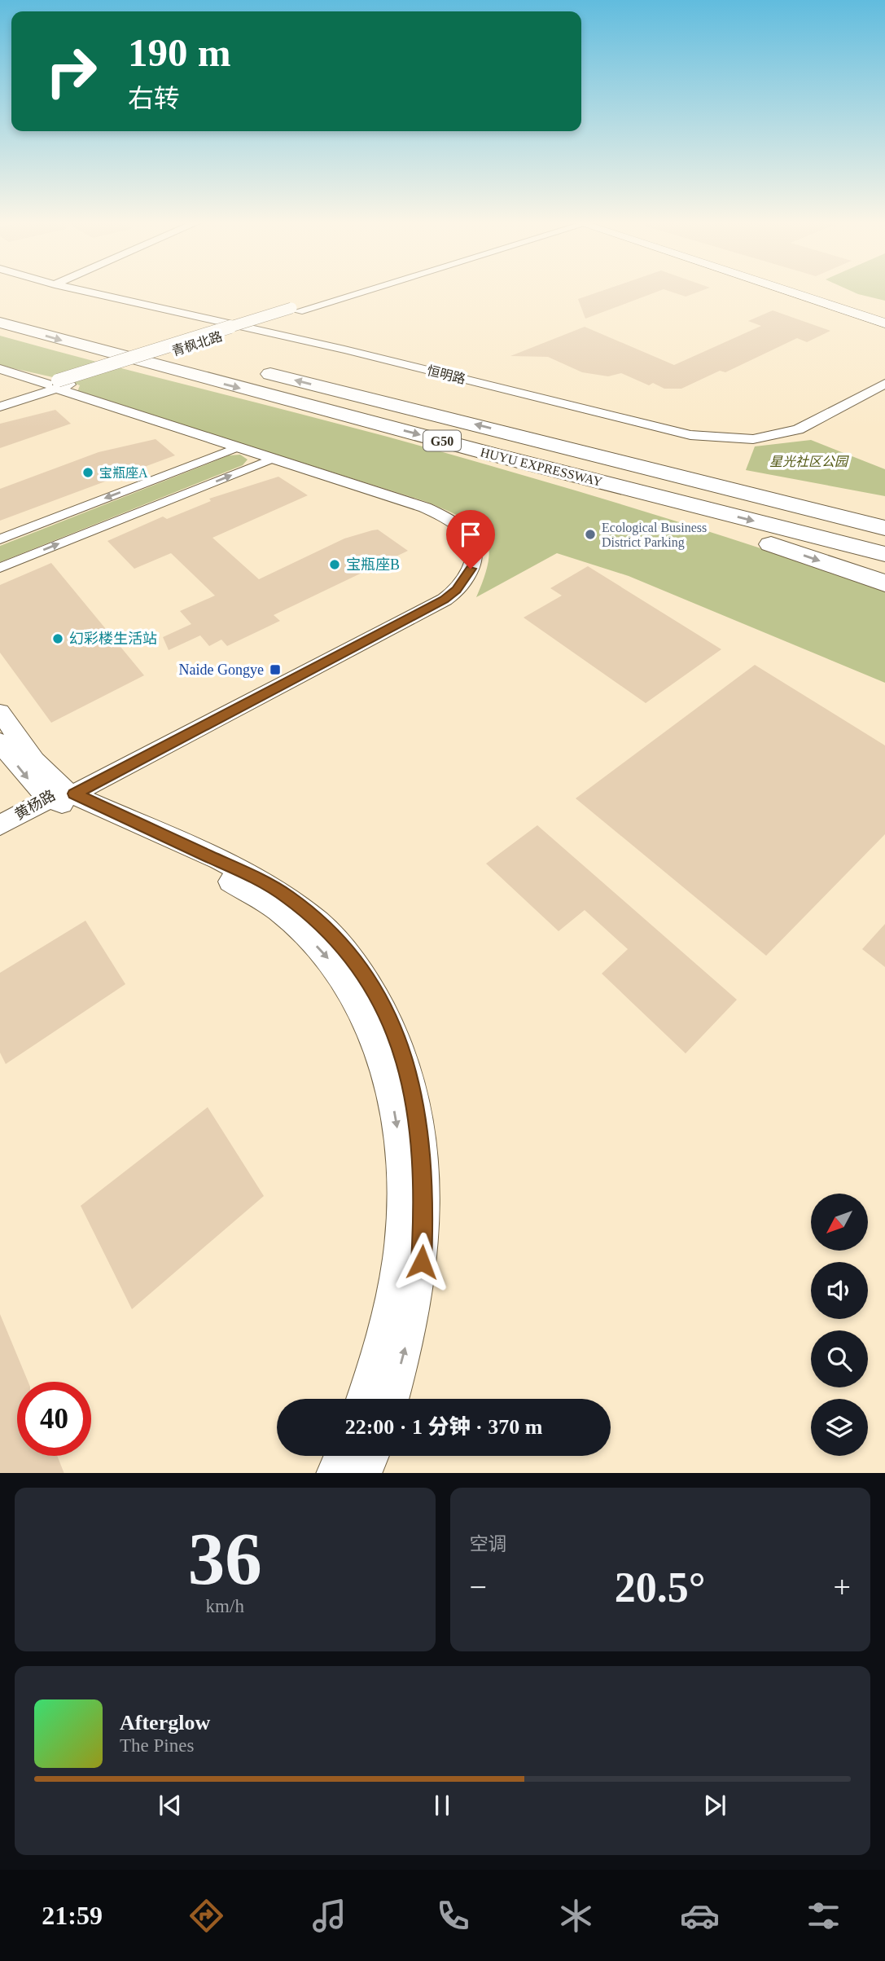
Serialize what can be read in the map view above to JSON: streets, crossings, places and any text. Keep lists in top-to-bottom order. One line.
{"streets":{"highway":["G50","HUYU EXPRESSWAY"],"street":["青枫北路","恒明路","黄杨路"]},"parks":["星光社区公园"],"places":{"other":["宝瓶座A","Ecological Business District Parking","宝瓶座B","幻彩楼生活站"],"transit":["Naide Gongye"]},"north":"bottom left","page":{"turn":["190 m","右转"],"limit":"40","trip":"22:00 · 1 分钟 · 370 m","tile":[["36","km/h"],"空调"],"heat":["−","20.5°","+"],"song":["Afterglow","The Pines"],"tabs":"21:59"}}
